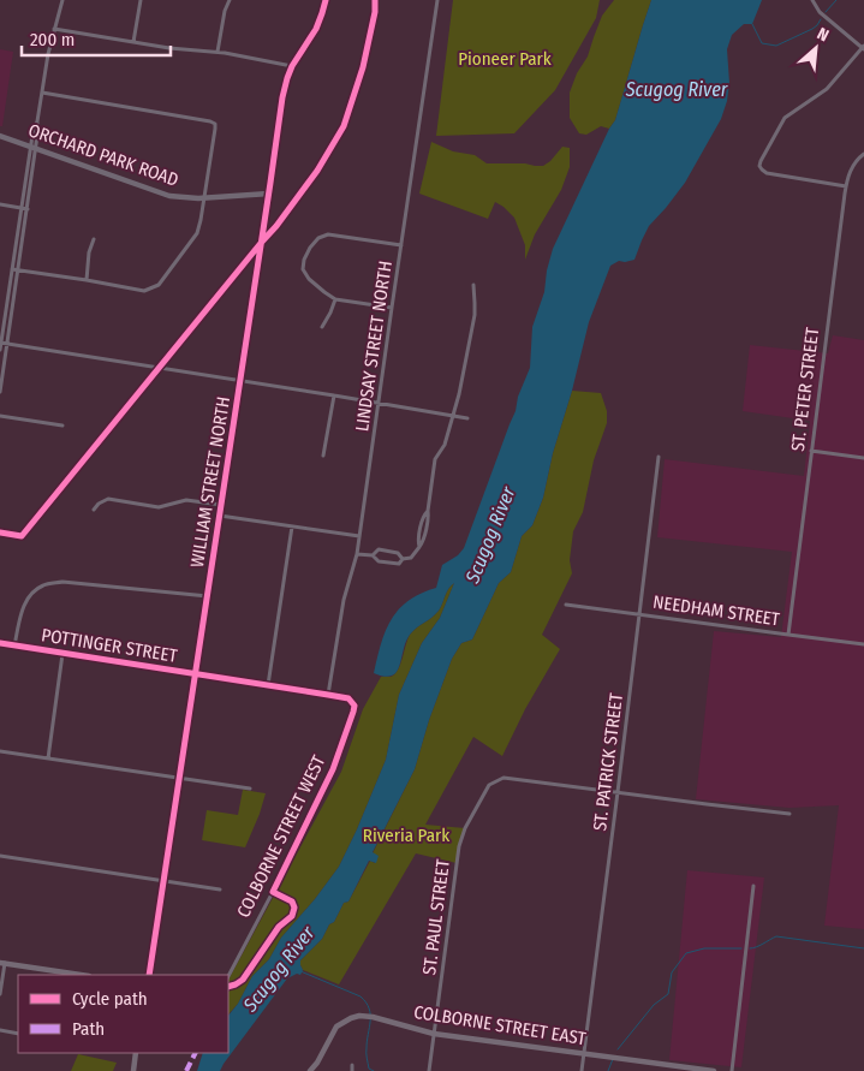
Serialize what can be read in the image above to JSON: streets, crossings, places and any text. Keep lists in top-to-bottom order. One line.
{"streets":{"main road":["COLBORNE STREET EAST"],"street":["ORCHARD PARK ROAD","LINDSAY STREET NORTH","ST. PETER STREET","WILLIAM STREET NORTH","NEEDHAM STREET","POTTINGER STREET","ST. PATRICK STREET","COLBORNE STREET WEST","ST. PAUL STREET"]},"crossings":[["ORCHARD PARK ROAD","WILLIAM STREET NORTH"],["LINDSAY STREET NORTH","POTTINGER STREET"],["ST. PETER STREET","NEEDHAM STREET"],["WILLIAM STREET NORTH","POTTINGER STREET"],["NEEDHAM STREET","ST. PATRICK STREET"],["POTTINGER STREET","COLBORNE STREET WEST"],["ST. PATRICK STREET","ST. PAUL STREET"],["ST. PATRICK STREET","COLBORNE STREET EAST"],["ST. PAUL STREET","COLBORNE STREET EAST"]],"water":["Scugog River"],"parks":["Pioneer Park","Riveria Park"],"legend":["Cycle path","Path"],"scale_bar":"200 m","north":"top right"}
